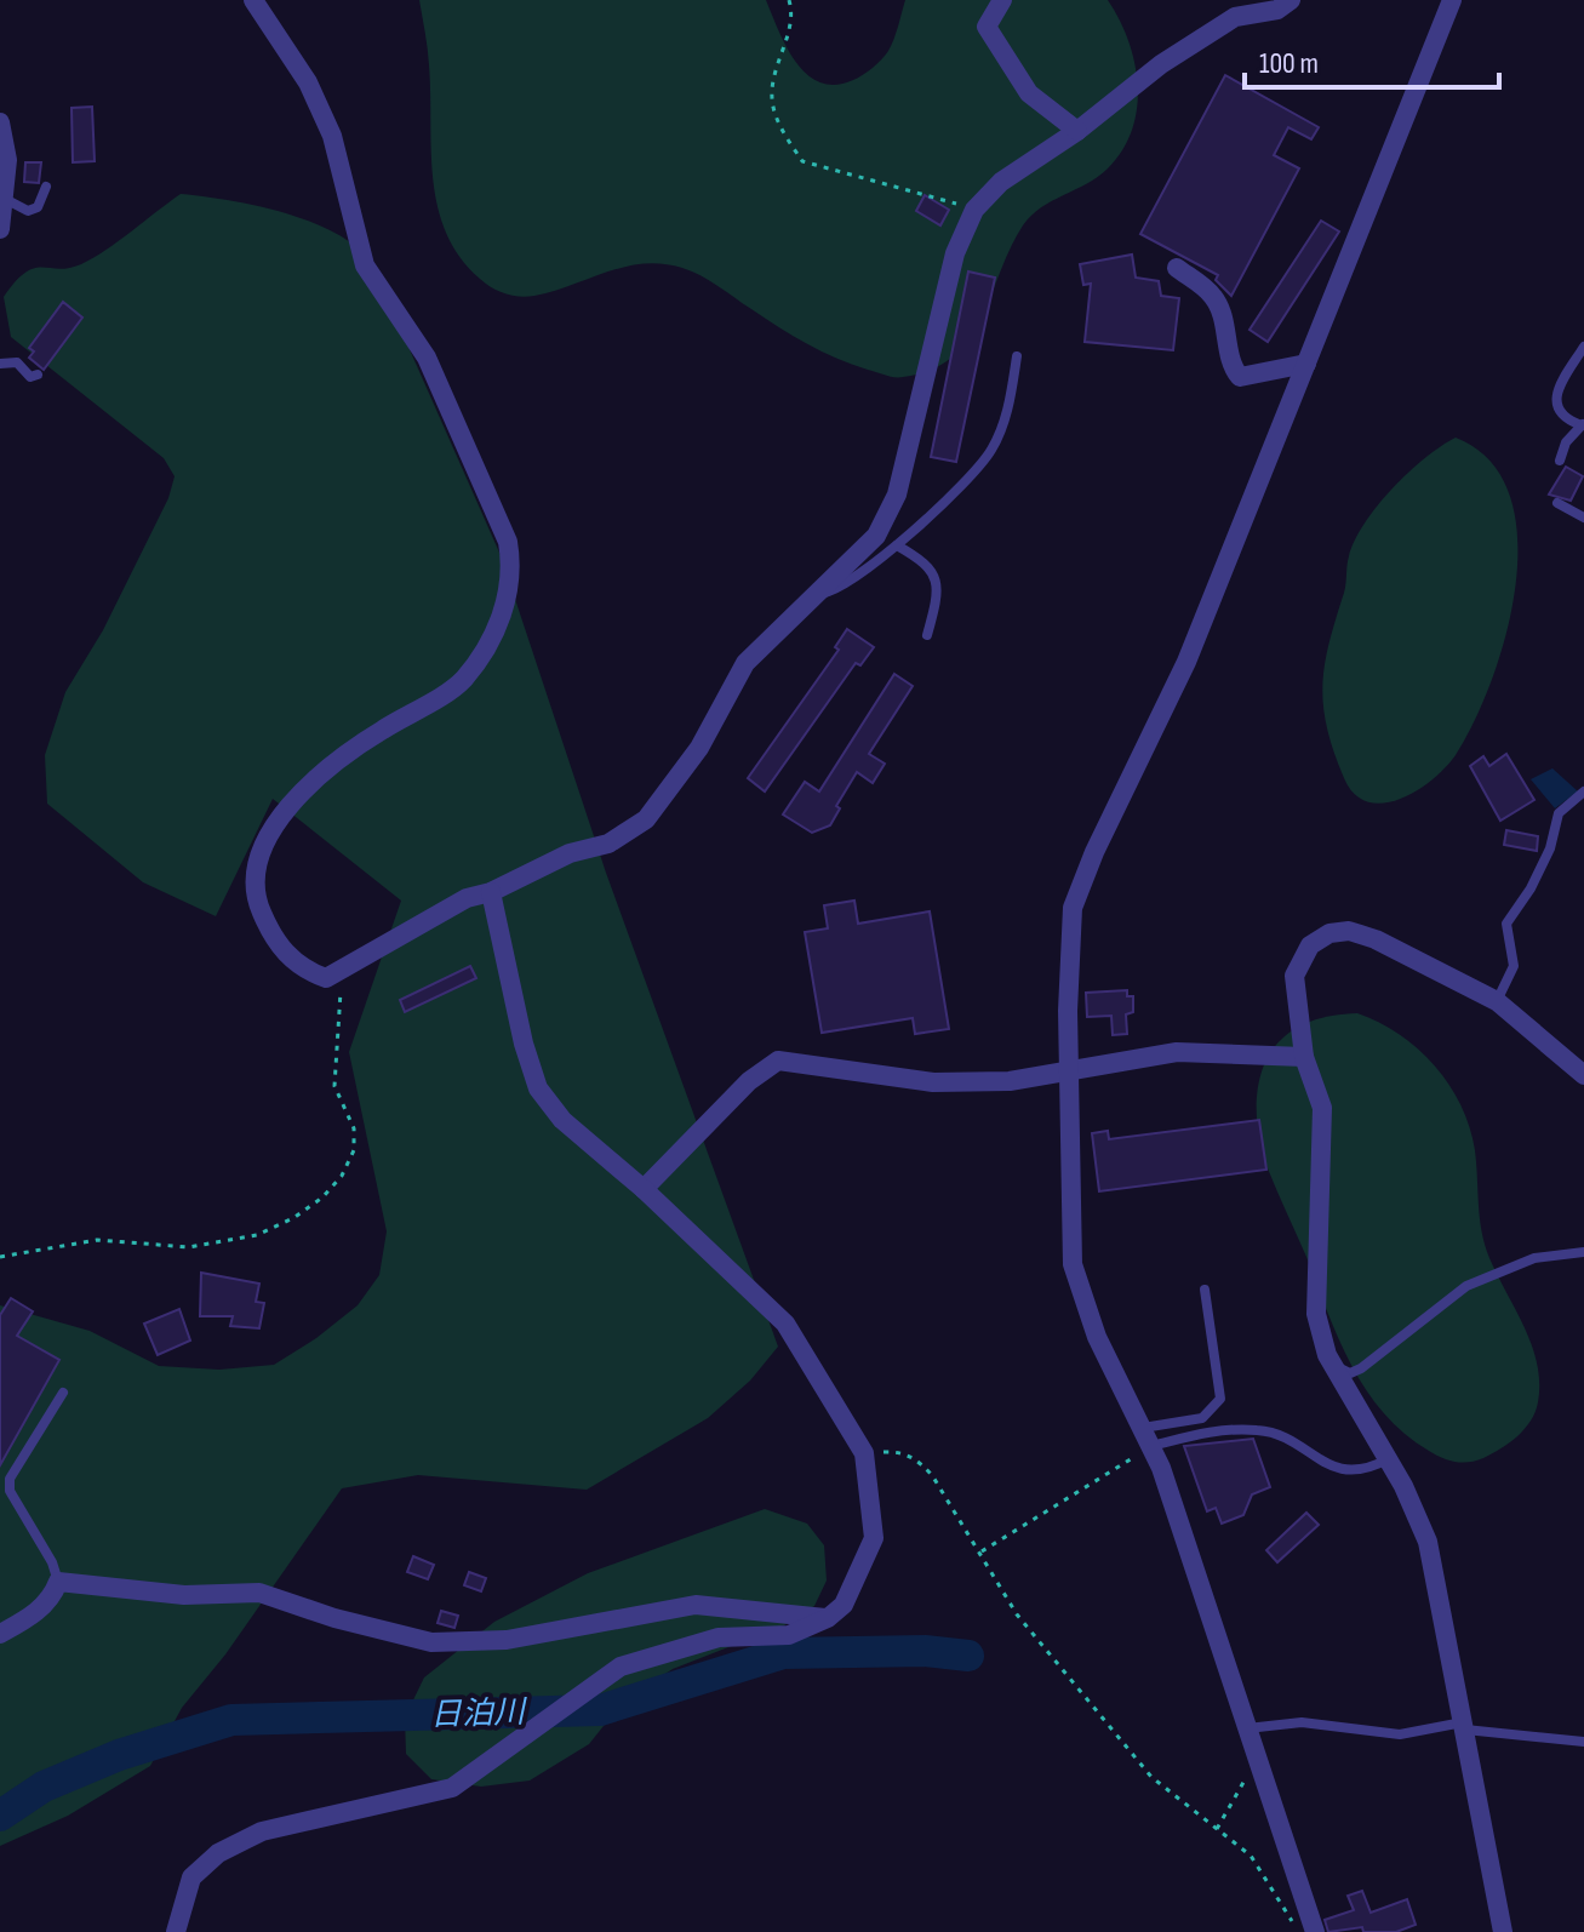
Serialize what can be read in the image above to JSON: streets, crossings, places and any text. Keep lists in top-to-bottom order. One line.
{"water":["日泊川"],"scale_bar":"100 m"}
